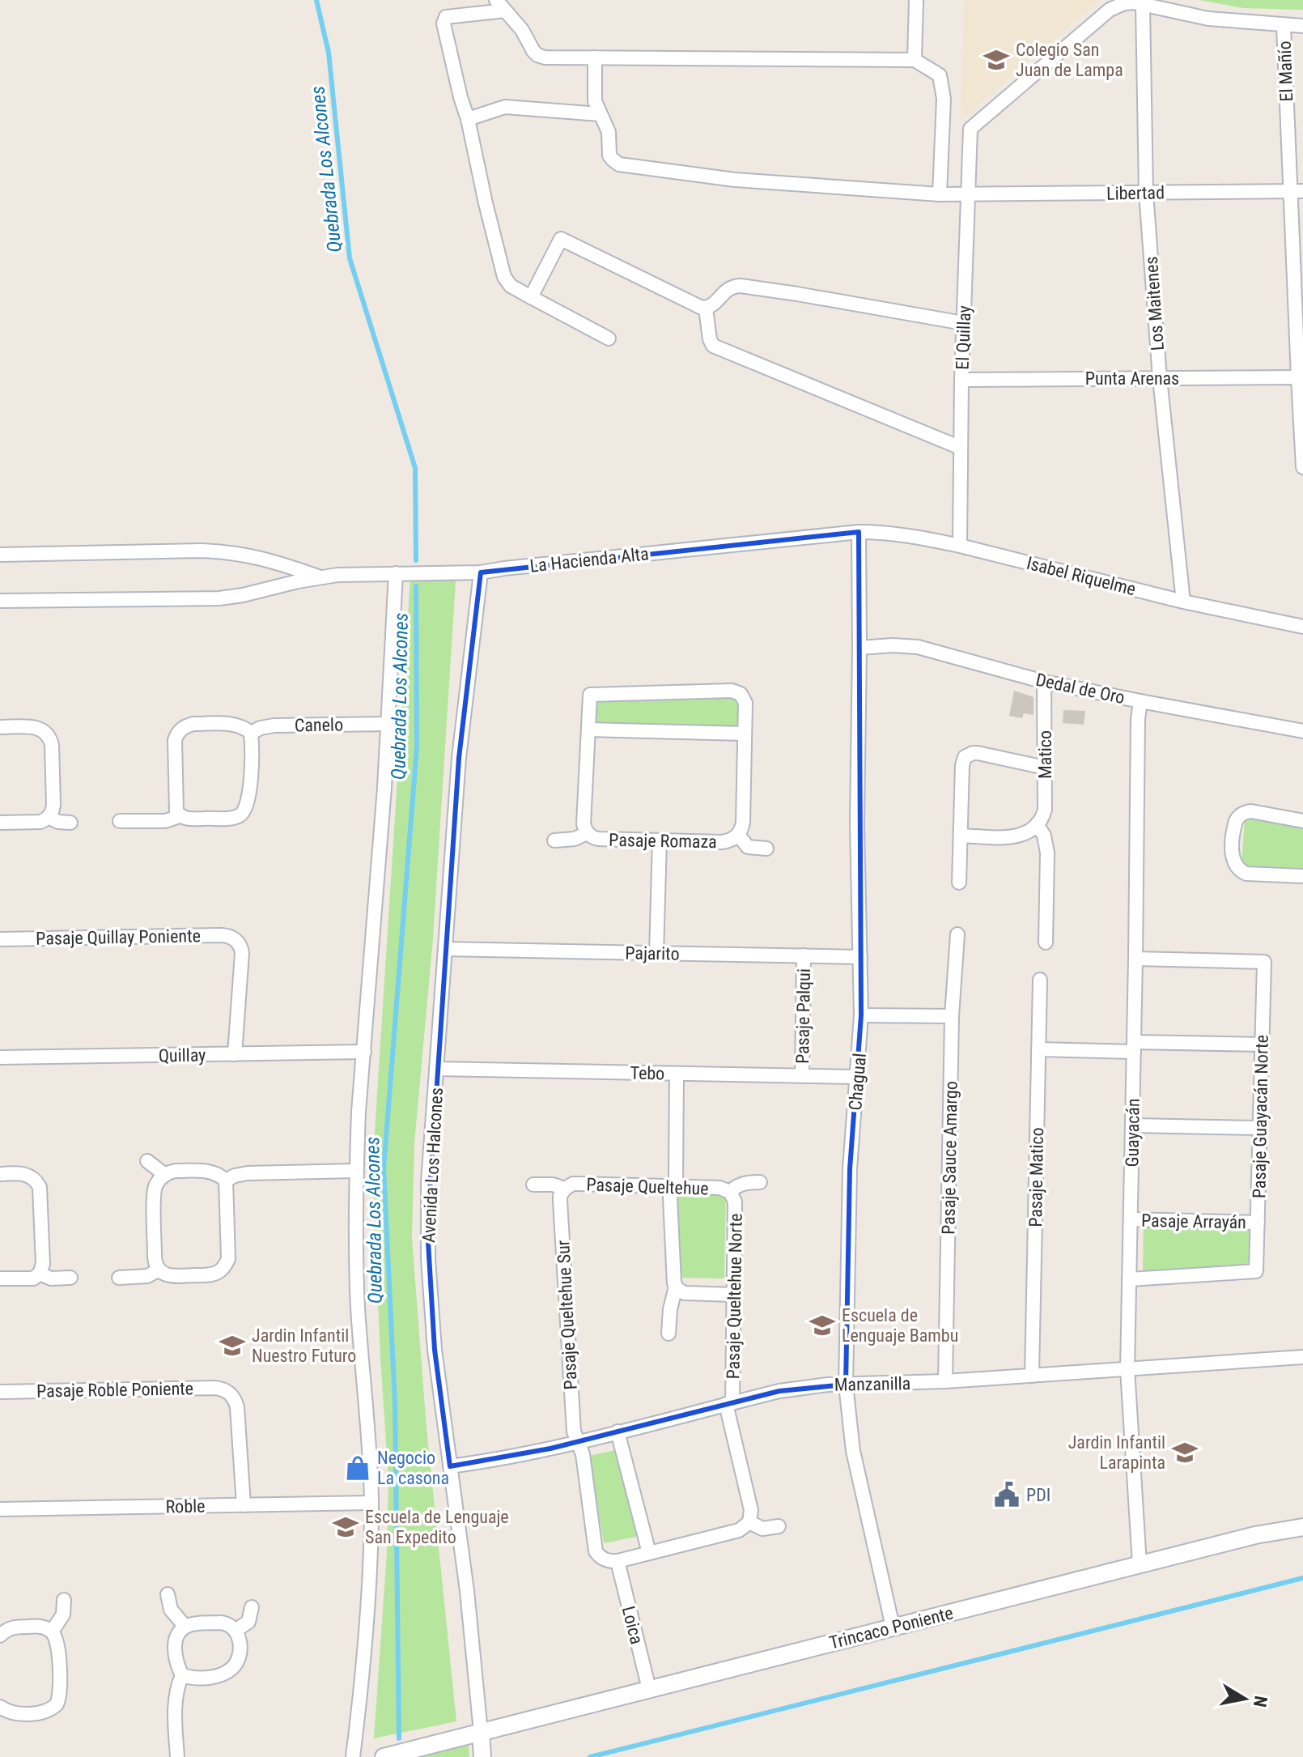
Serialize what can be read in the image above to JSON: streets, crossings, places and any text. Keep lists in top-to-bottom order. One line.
{"streets":{"street":["El Mañío","Libertad","Los Maitenes","El Quillay","Punta Arenas","La Hacienda Alta","Isabel Riquelme","Dedal de Oro","Canelo","Matico","Pasaje Romaza","Pasaje Quillay Poniente","Pajarito","Pasaje Palqui","Quillay","Tebo","Chagual","Pasaje Guayacán Norte","Guayacán","Pasaje Sauce Amargo","Avenida Los Halcones","Pasaje Matico","Pasaje Queltehue","Pasaje Arrayán","Pasaje Queltehue Norte","Pasaje Queltehue Sur","Manzanilla","Pasaje Roble Poniente","Roble","Loica","Trincaco Poniente"]},"crossings":[["El Mañío","Libertad"],["El Mañío","Punta Arenas"],["Libertad","Los Maitenes"],["Libertad","El Quillay"],["Los Maitenes","El Quillay"],["Los Maitenes","Punta Arenas"],["Los Maitenes","Isabel Riquelme"],["El Quillay","Punta Arenas"],["El Quillay","Isabel Riquelme"],["La Hacienda Alta","Isabel Riquelme"],["La Hacienda Alta","Chagual"],["La Hacienda Alta","Avenida Los Halcones"],["Isabel Riquelme","Chagual"],["Dedal de Oro","Matico"],["Dedal de Oro","Chagual"],["Dedal de Oro","Guayacán"],["Pasaje Quillay Poniente","Quillay"],["Pajarito","Pasaje Palqui"],["Pajarito","Chagual"],["Pajarito","Avenida Los Halcones"],["Pasaje Palqui","Tebo"],["Tebo","Chagual"],["Tebo","Avenida Los Halcones"],["Chagual","Manzanilla"],["Chagual","Trincaco Poniente"],["Pasaje Guayacán Norte","Guayacán"],["Pasaje Guayacán Norte","Pasaje Arrayán"],["Guayacán","Pasaje Arrayán"],["Guayacán","Manzanilla"],["Guayacán","Trincaco Poniente"],["Pasaje Sauce Amargo","Manzanilla"],["Avenida Los Halcones","Manzanilla"],["Avenida Los Halcones","Trincaco Poniente"],["Pasaje Matico","Manzanilla"],["Pasaje Queltehue","Pasaje Queltehue Norte"],["Pasaje Queltehue","Pasaje Queltehue Sur"],["Pasaje Queltehue Norte","Manzanilla"],["Pasaje Queltehue Sur","Manzanilla"],["Pasaje Queltehue Sur","Loica"],["Pasaje Roble Poniente","Roble"],["Loica","Trincaco Poniente"]],"water":["Quebrada Los Alcones"],"places":{"school or university":["Colegio San Juan de Lampa","Escuela de Lenguaje Bambu","Jardin Infantil Nuestro Futuro","Jardin Infantil Larapinta","Escuela de Lenguaje San Expedito"],"shop":["Negocio La casona"],"public building":["PDI"]},"north":"right"}
